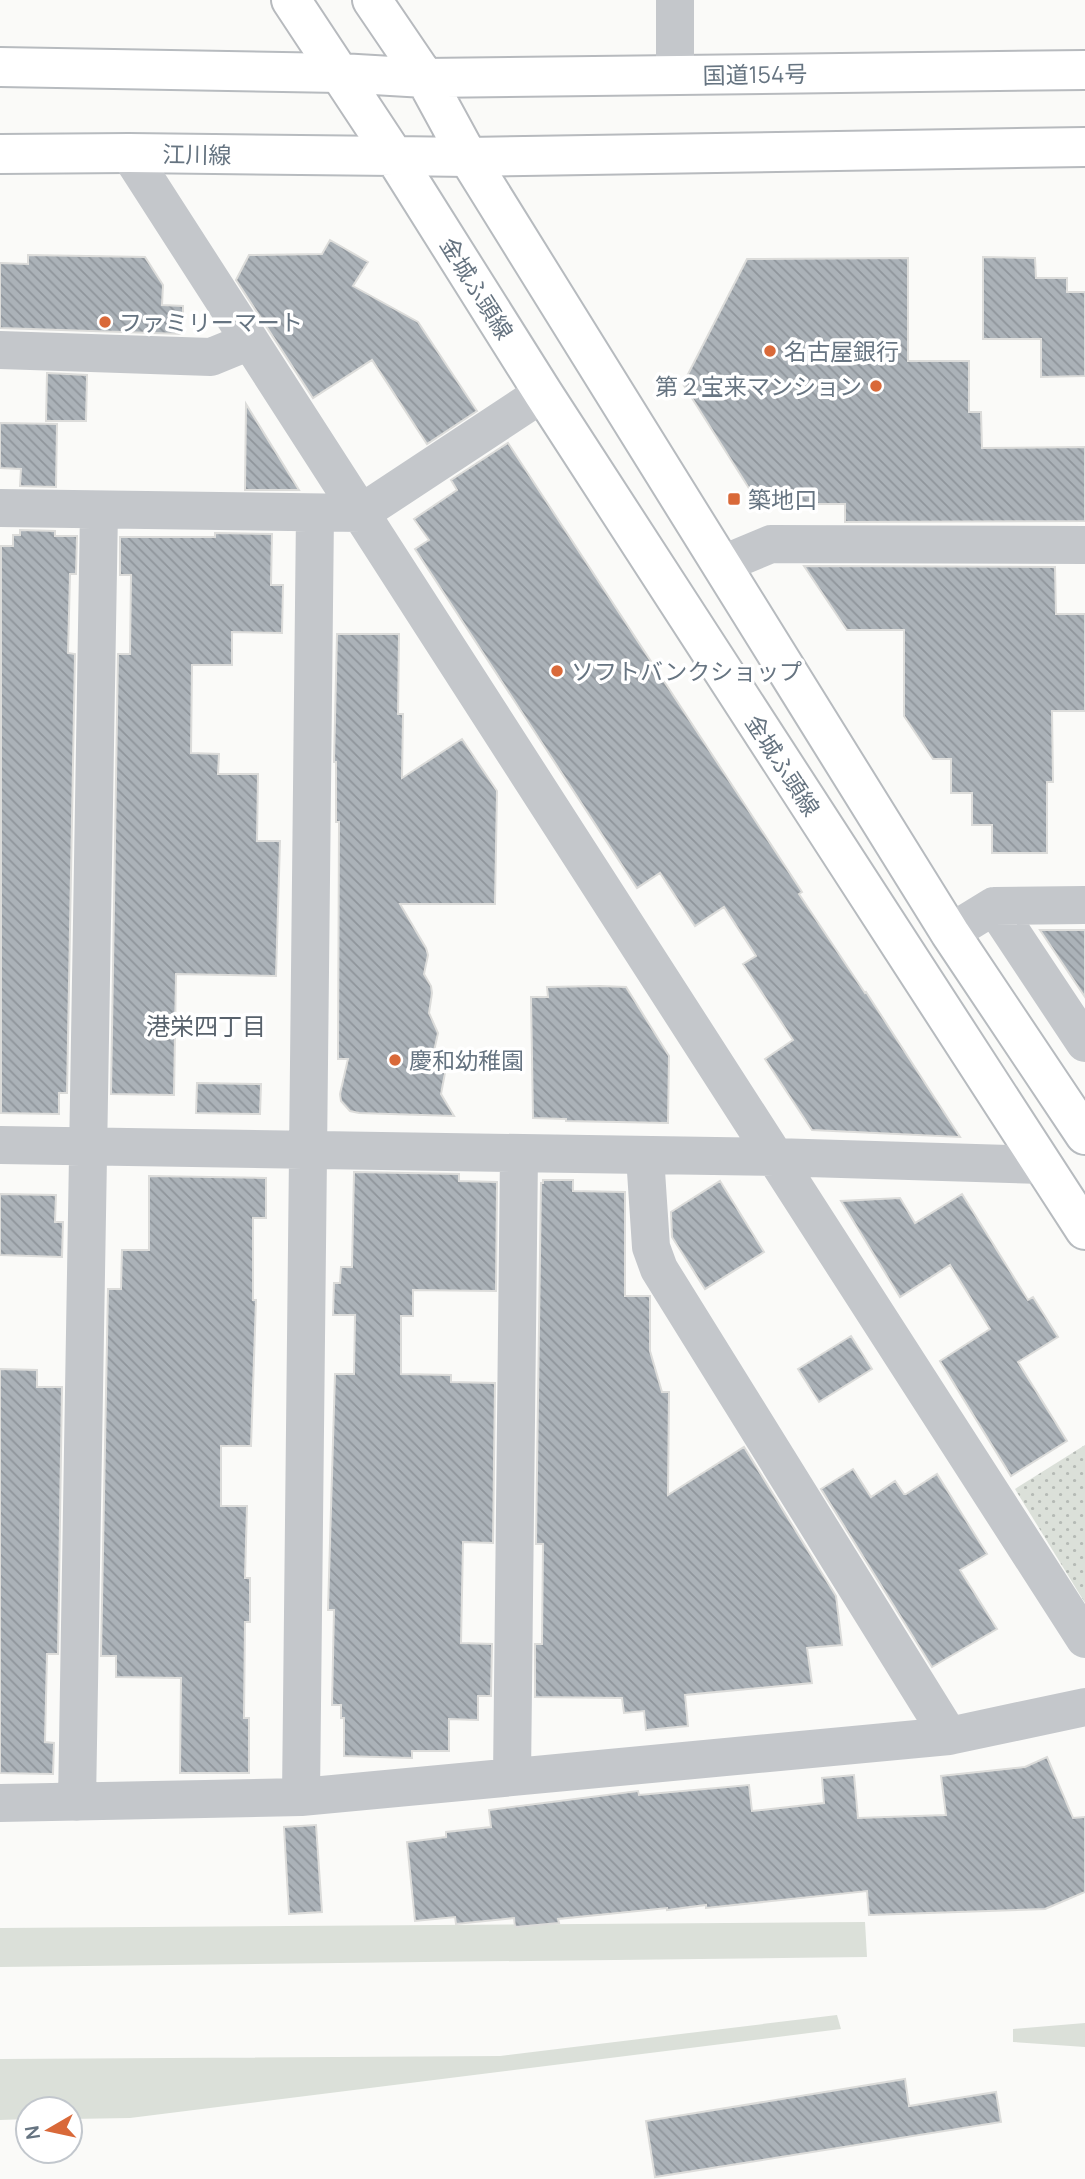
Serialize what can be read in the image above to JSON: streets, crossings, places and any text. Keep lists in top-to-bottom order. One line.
{"streets":{"main road":["国道154号","江川線","金城ふ頭線"]},"crossings":[["江川線","金城ふ頭線"]],"districts":["港栄四丁目"],"places":{"other":["ファミリーマート","名古屋銀行","第２宝来マンション","ソフトバンクショップ","慶和幼稚園"],"transit":["築地口"]},"north":"left"}
